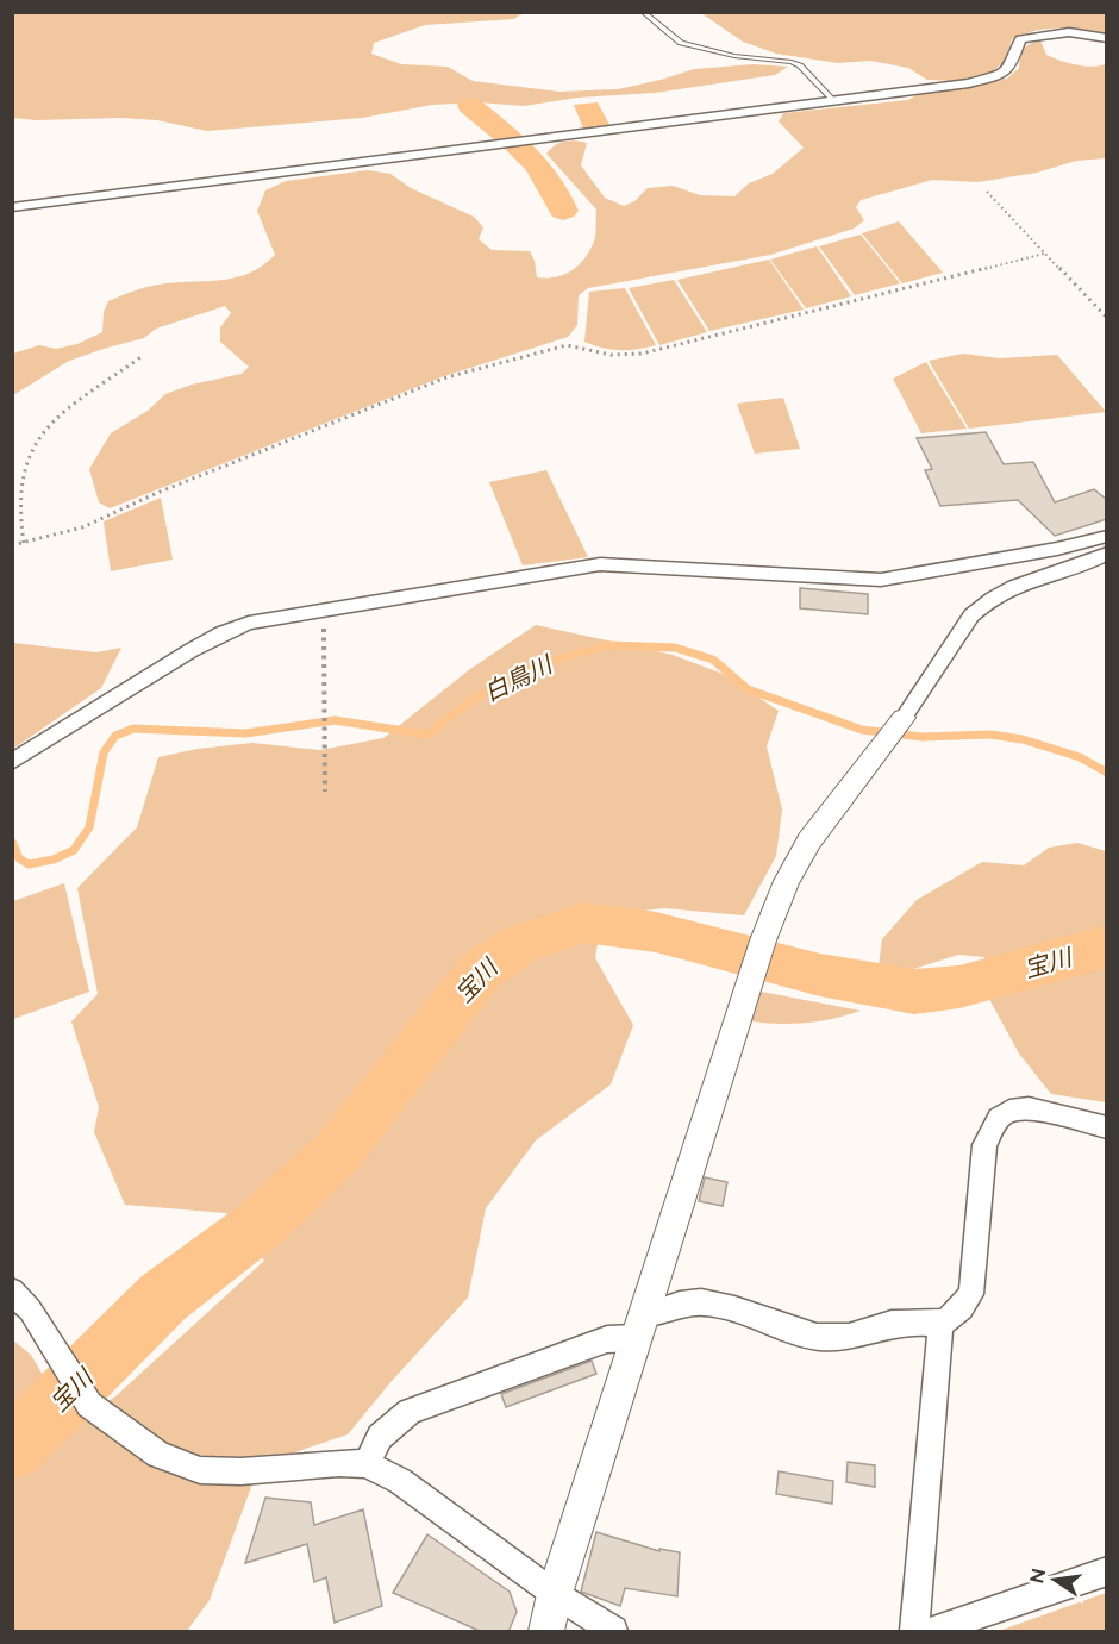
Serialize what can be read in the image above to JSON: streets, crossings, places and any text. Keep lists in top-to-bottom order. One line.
{"water":["白鳥川","宝川"],"north":"left"}
